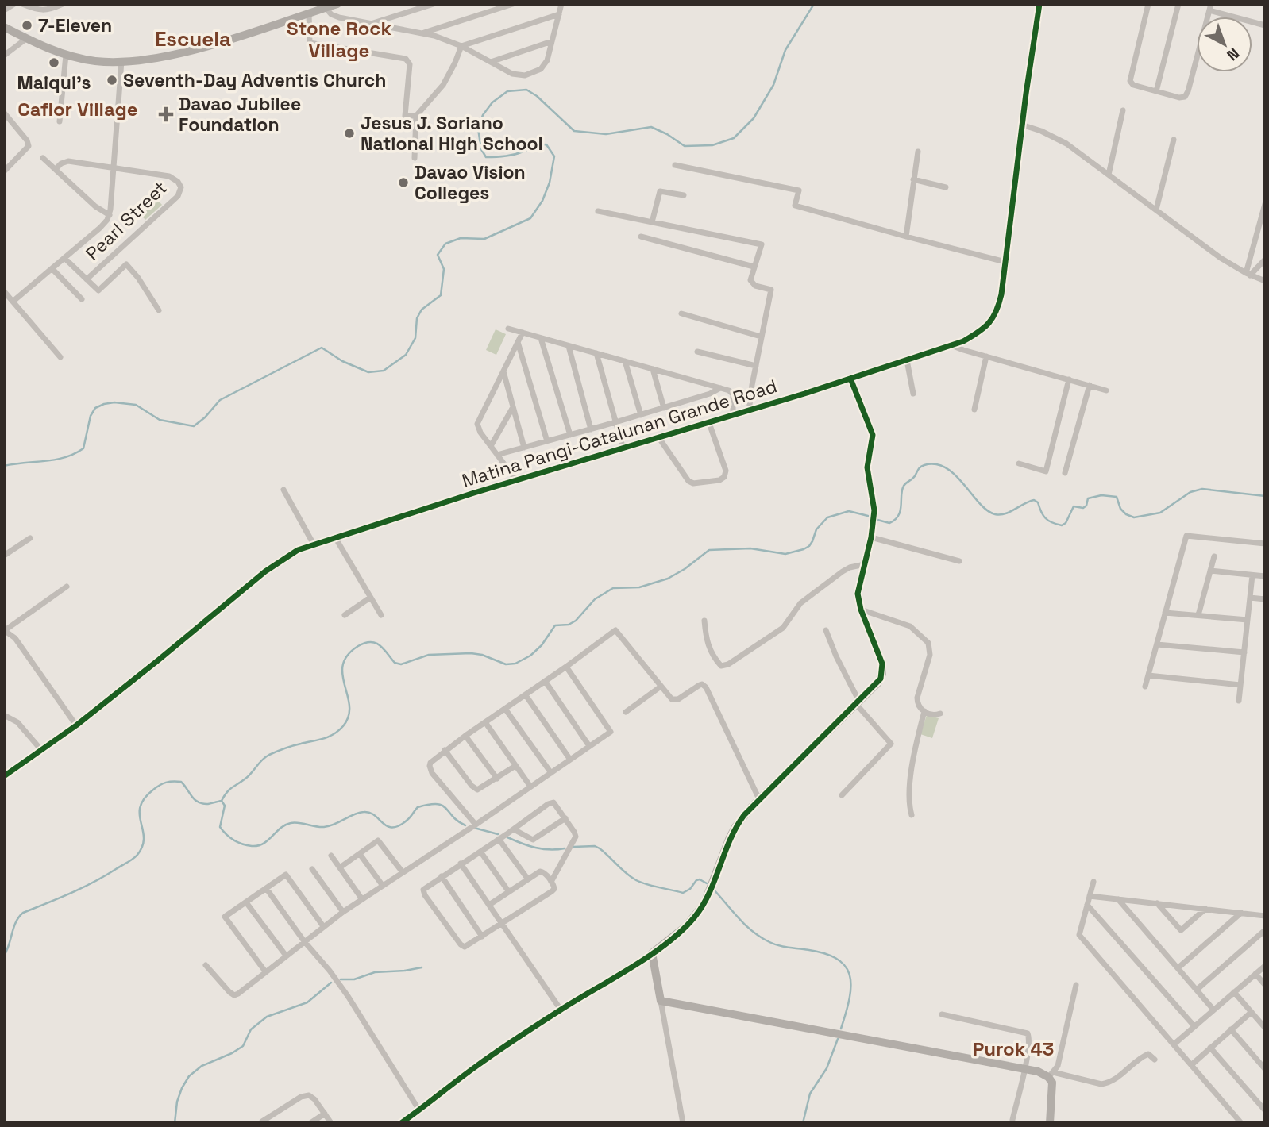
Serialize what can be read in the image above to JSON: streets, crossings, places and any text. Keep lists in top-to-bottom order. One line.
{"streets":{"street":["Pearl Street","Matina Pangi-Catalunan Grande Road"]},"districts":["Stone Rock Village","Escuela","Caflor Village","Purok 43"],"places":{"other":["7-Eleven","Maiqui's","Seventh-Day Adventis Church","Jesus J. Soriano National High School","Davao Vision Colleges"],"health":["Davao Jubilee Foundation"]},"north":"bottom right"}
